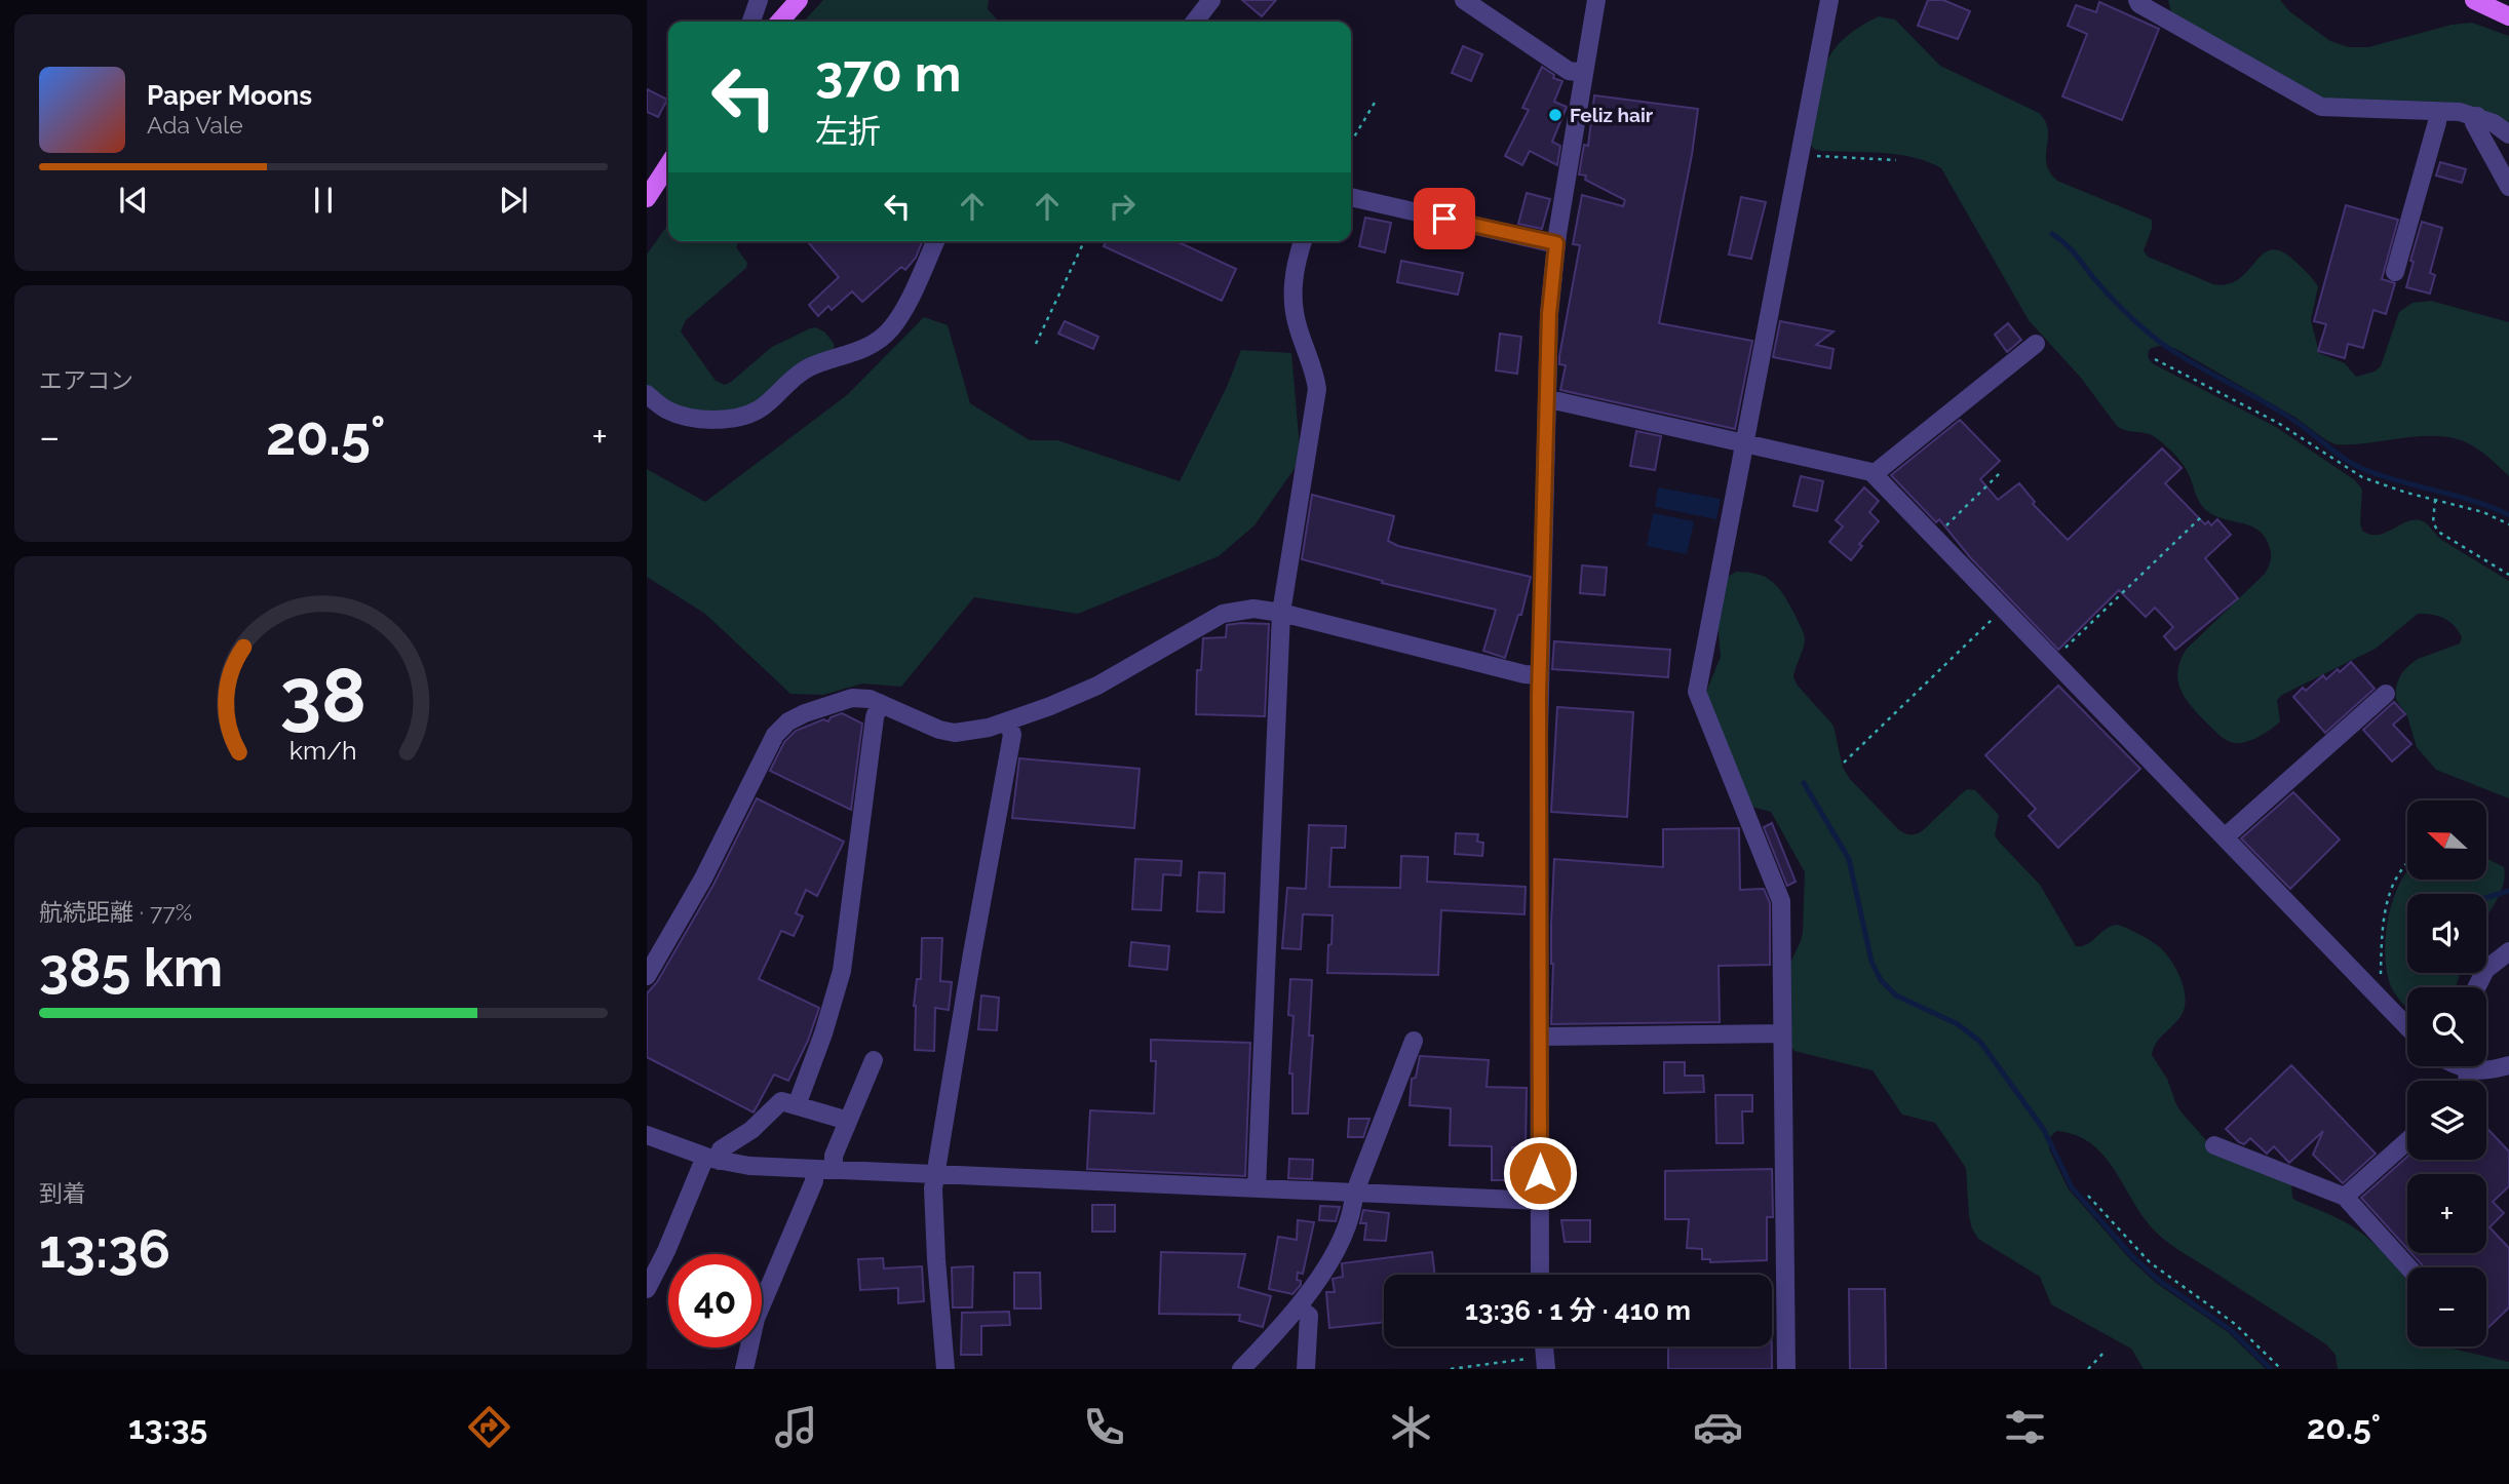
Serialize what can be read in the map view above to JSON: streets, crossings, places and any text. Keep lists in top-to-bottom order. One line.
{"places":["Feliz hair"],"north":"left","page":{"turn":["370 m","左折"],"song":["Paper Moons","Ada Vale"],"tile":["エアコン",["航続距離 · 77%","385 km"],["到着","13:36"]],"heat":["−","20.5°","+"],"map_buttons":["+","−"],"limit":"40","trip":"13:36 · 1 分 · 410 m","tabs":["13:35","20.5°"],"gauge":["38","km/h"]}}
